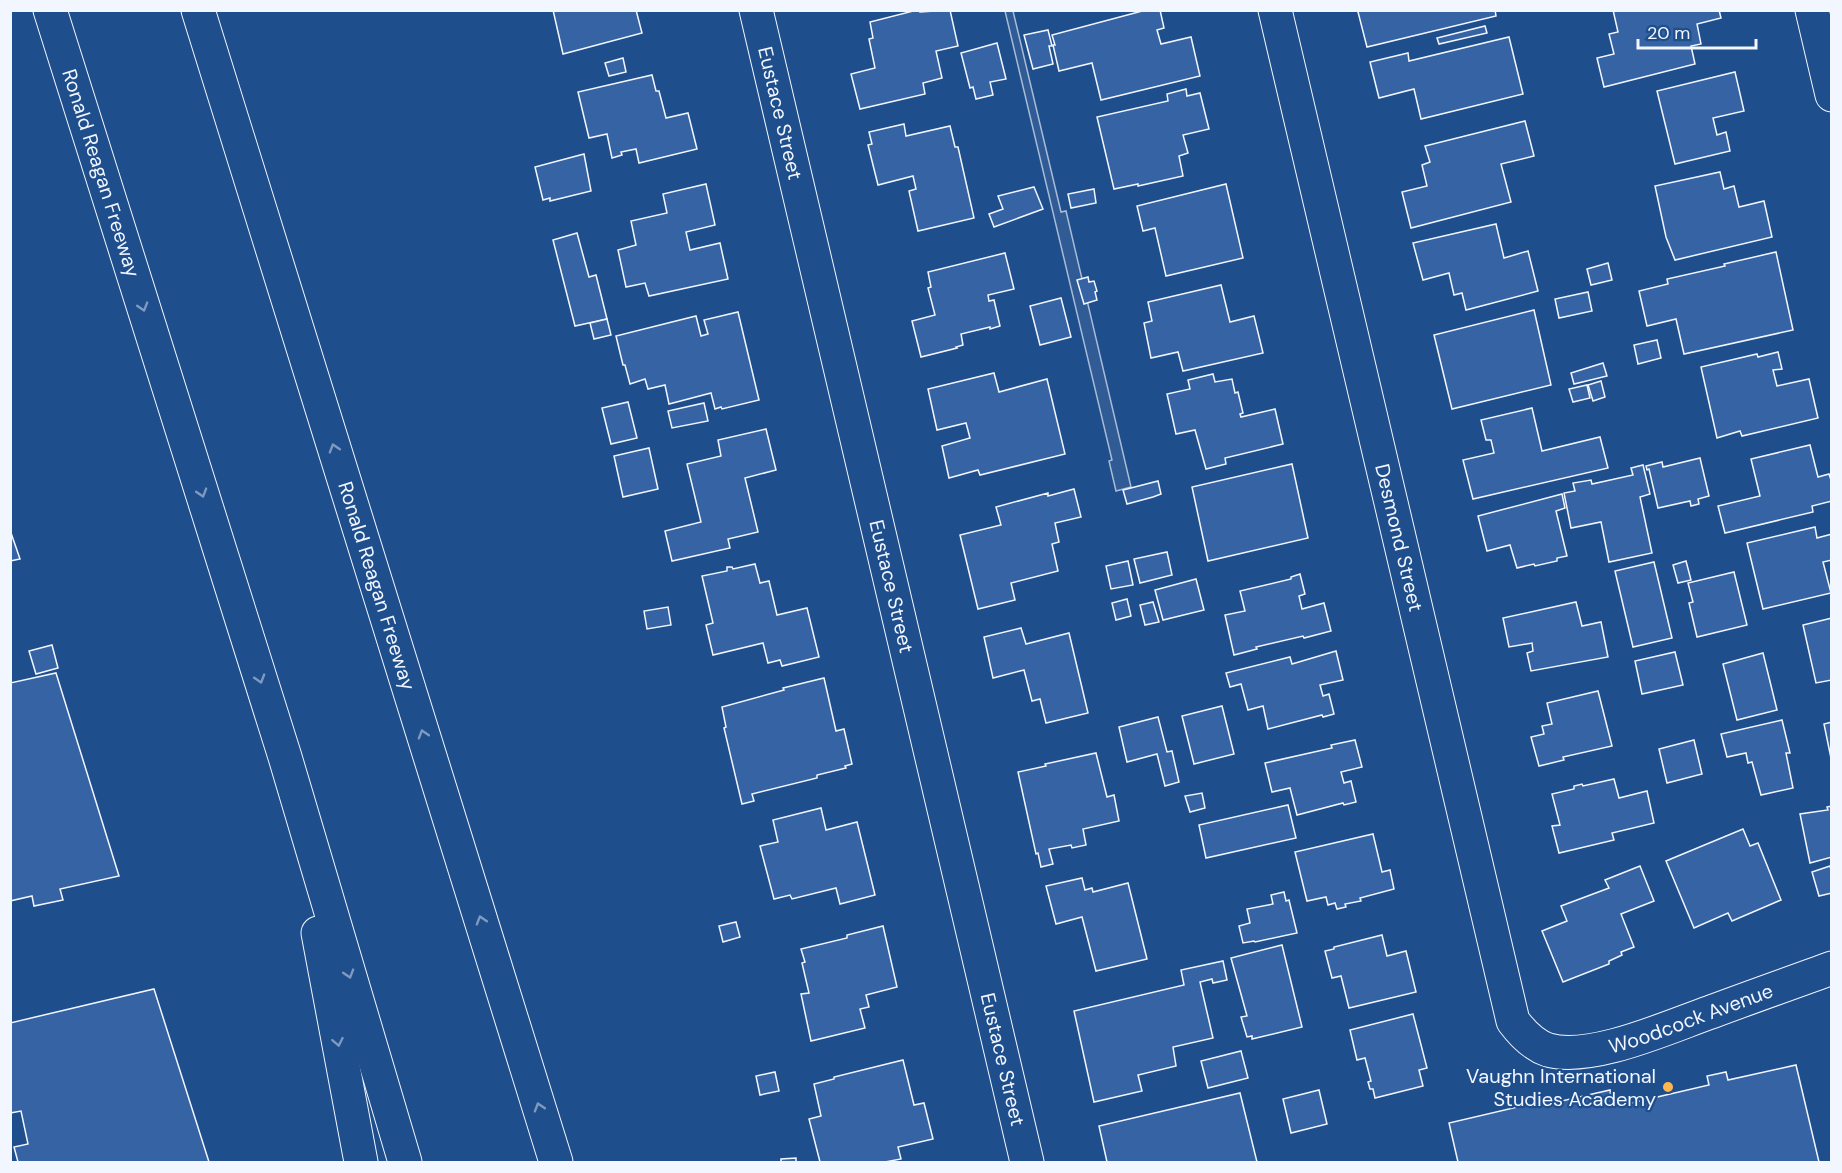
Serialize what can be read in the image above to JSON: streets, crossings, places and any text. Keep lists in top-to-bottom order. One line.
{"streets":{"main road":["Eustace Street","Ronald Reagan Freeway","Desmond Street","Woodcock Avenue"]},"crossings":[["Desmond Street","Woodcock Avenue"]],"places":["Vaughn International Studies Academy"],"scale_bar":"20 m"}
